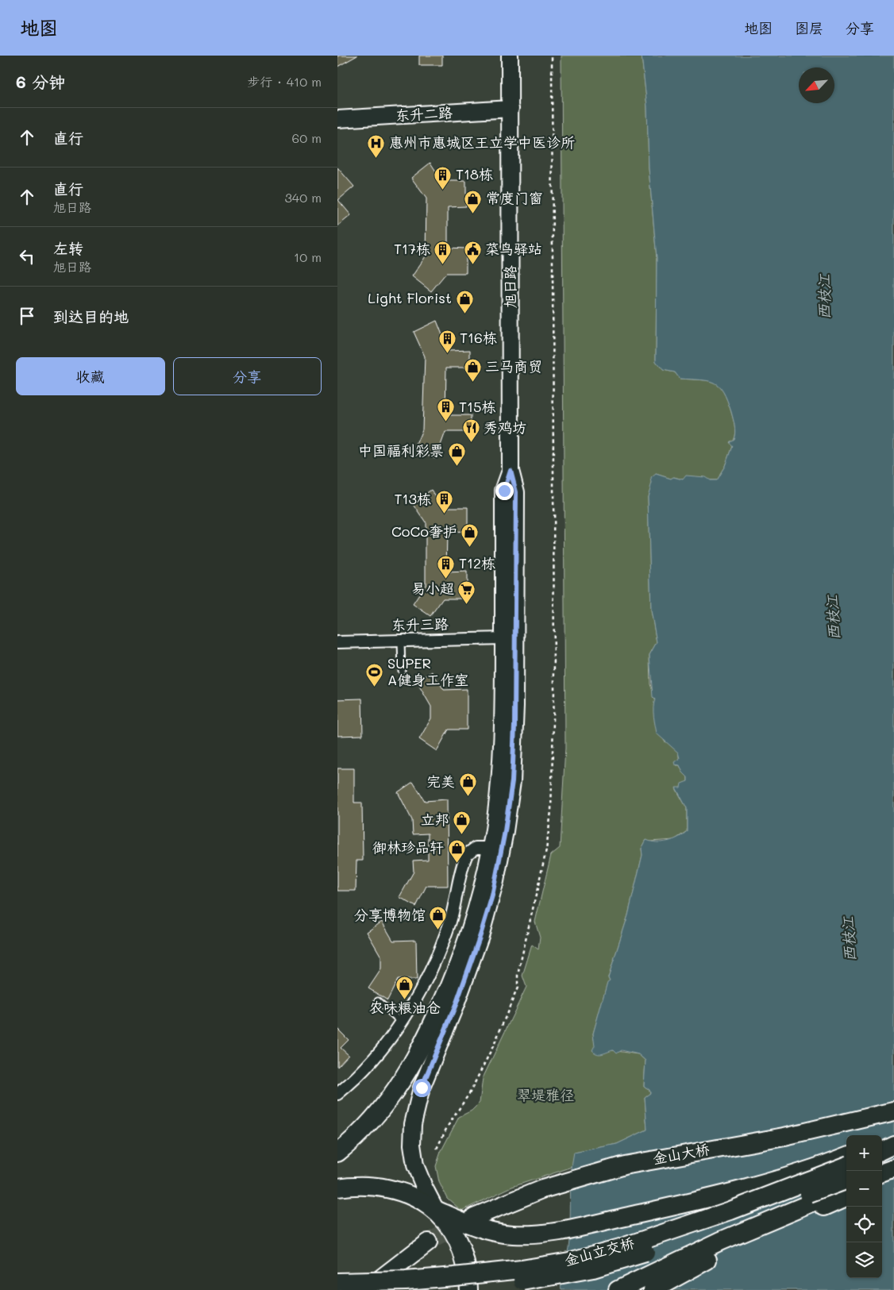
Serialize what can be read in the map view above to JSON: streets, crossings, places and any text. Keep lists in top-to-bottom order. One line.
{"streets":{"main road":["东升二路","旭日路","金山大桥","金山立交桥"],"street":["东升三路"]},"crossings":[["东升二路","旭日路"],["旭日路","东升三路"]],"water":["西枝江"],"parks":["翠堤雅径"],"places":{"hospital":["惠州市惠城区王立学中医诊所"],"building":["T18栋","T17栋","T16栋","T15栋","T13栋","T12栋"],"shop":["常度门窗","Light Florist","三马商贸","中国福利彩票","CoCo奢护","完美","立邦","御林珍品轩","分享博物馆","农味粮油仓"],"public building":["菜鸟驿站"],"restaurant":["秀鸡坊"],"supermarket":["易小超"],"sports":["SUPER A健身工作室"]},"north":"bottom left","page":{"header":"地图","nav":["地图","图层","分享"],"heading":["6 分钟","步行 · 410 m"],"list":[["直行","60 m"],["直行","旭日路","340 m"],["左转","旭日路","10 m"],"到达目的地"],"buttons":["收藏","分享"],"map_buttons":["+","−"]}}
